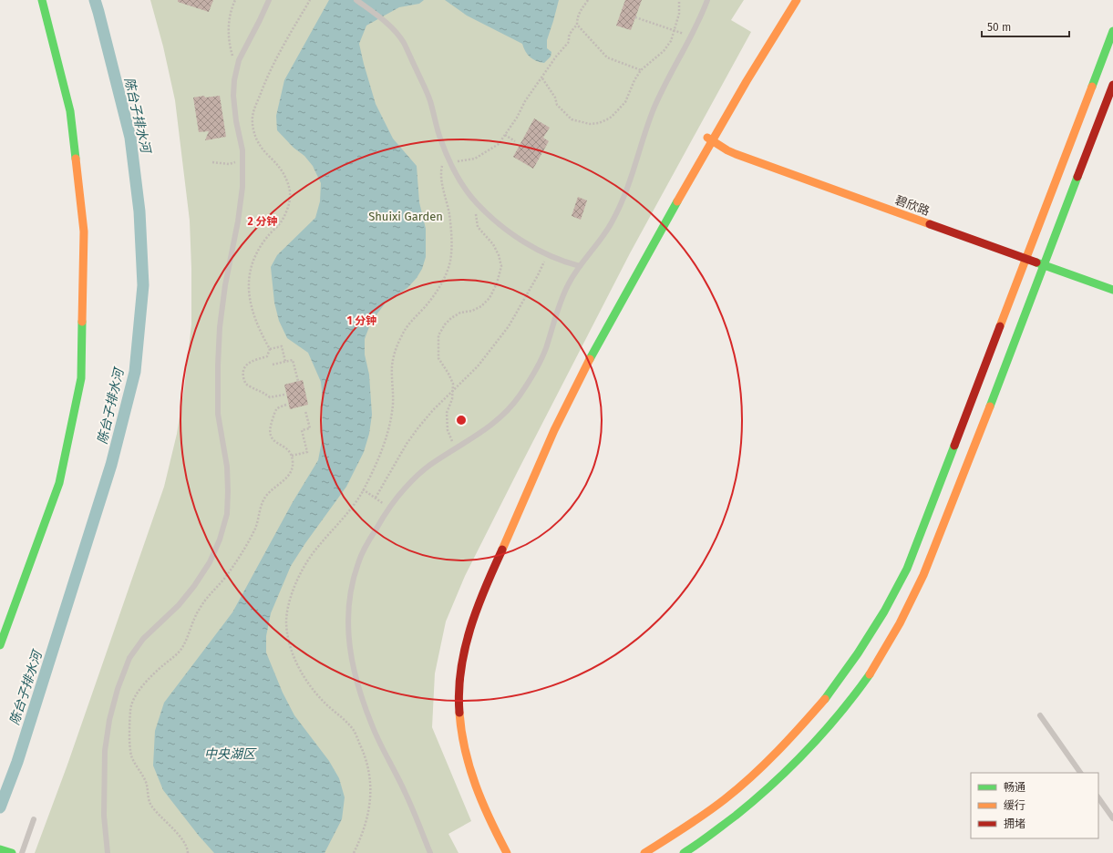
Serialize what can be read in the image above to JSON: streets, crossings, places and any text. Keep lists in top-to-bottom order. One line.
{"streets":{"street":["碧欣路"]},"water":["陈台子排水河","中央湖区"],"parks":["Shuixi Garden"],"legend":["畅通","缓行","拥堵"],"scale_bar":"50 m","rings":["2 分钟","1 分钟"]}
